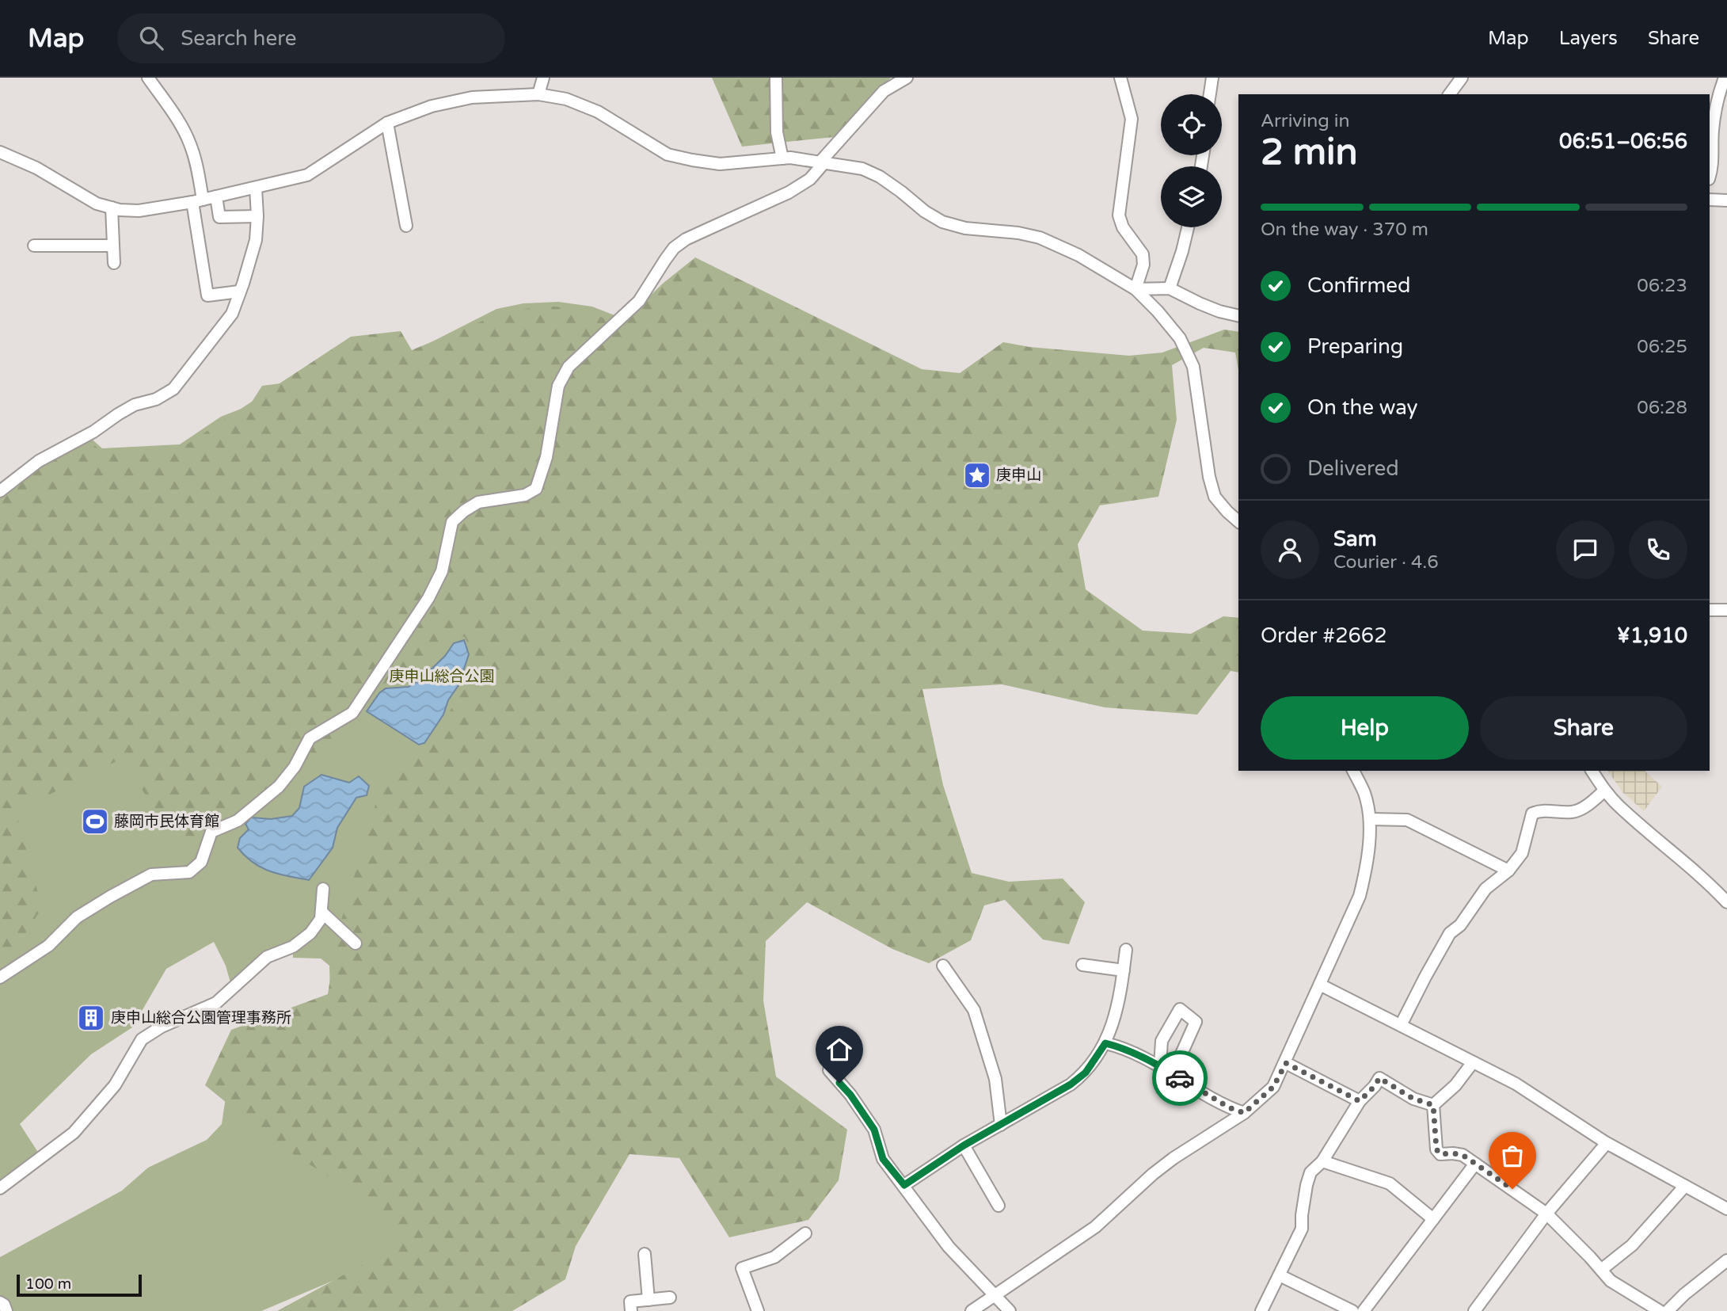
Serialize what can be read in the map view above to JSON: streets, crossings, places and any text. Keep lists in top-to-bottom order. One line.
{"parks":["庚申山総合公園"],"places":{"place":["庚申山"],"sports":["藤岡市民体育館"],"building":["庚申山総合公園管理事務所"]},"scale_bar":"100 m","page":{"header":"Map","search":"Search here","nav":["Map","Layers","Share"],"heading":["2 min","Arriving in","06:51–06:56"],"panel":["Sam","Courier · 4.6","Order #2662","¥1,910"],"bar":"On the way · 370 m","list":[["Confirmed","06:23"],["Preparing","06:25"],["On the way","06:28"],"Delivered"],"buttons":["Help","Share"],"scale":"100 m"}}
